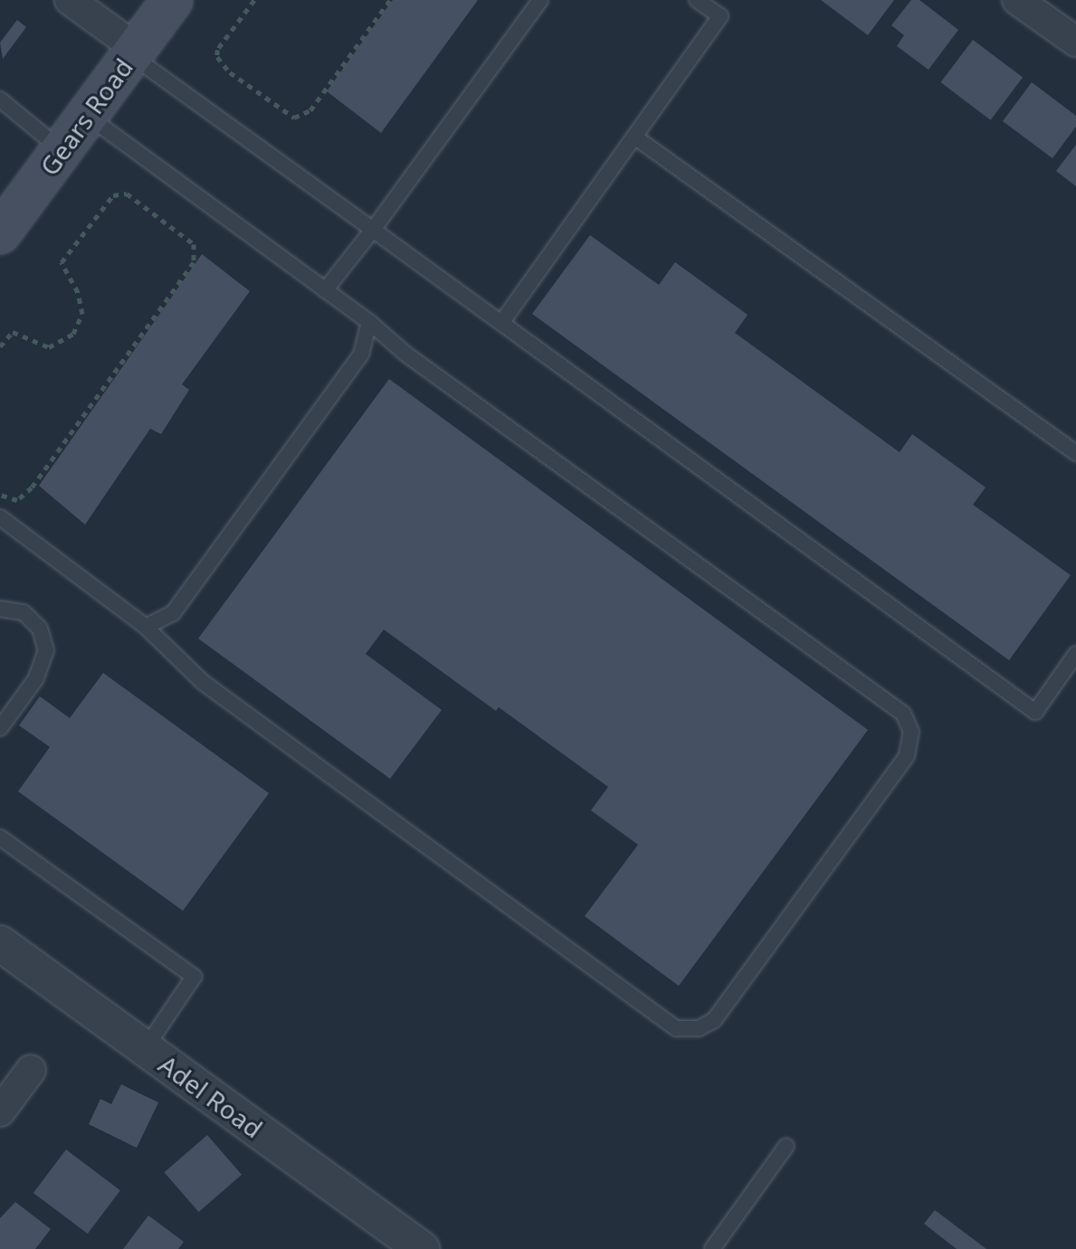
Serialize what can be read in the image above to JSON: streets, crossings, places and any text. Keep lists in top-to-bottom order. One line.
{"streets":{"main road":["Gears Road"],"street":["Adel Road"]}}
